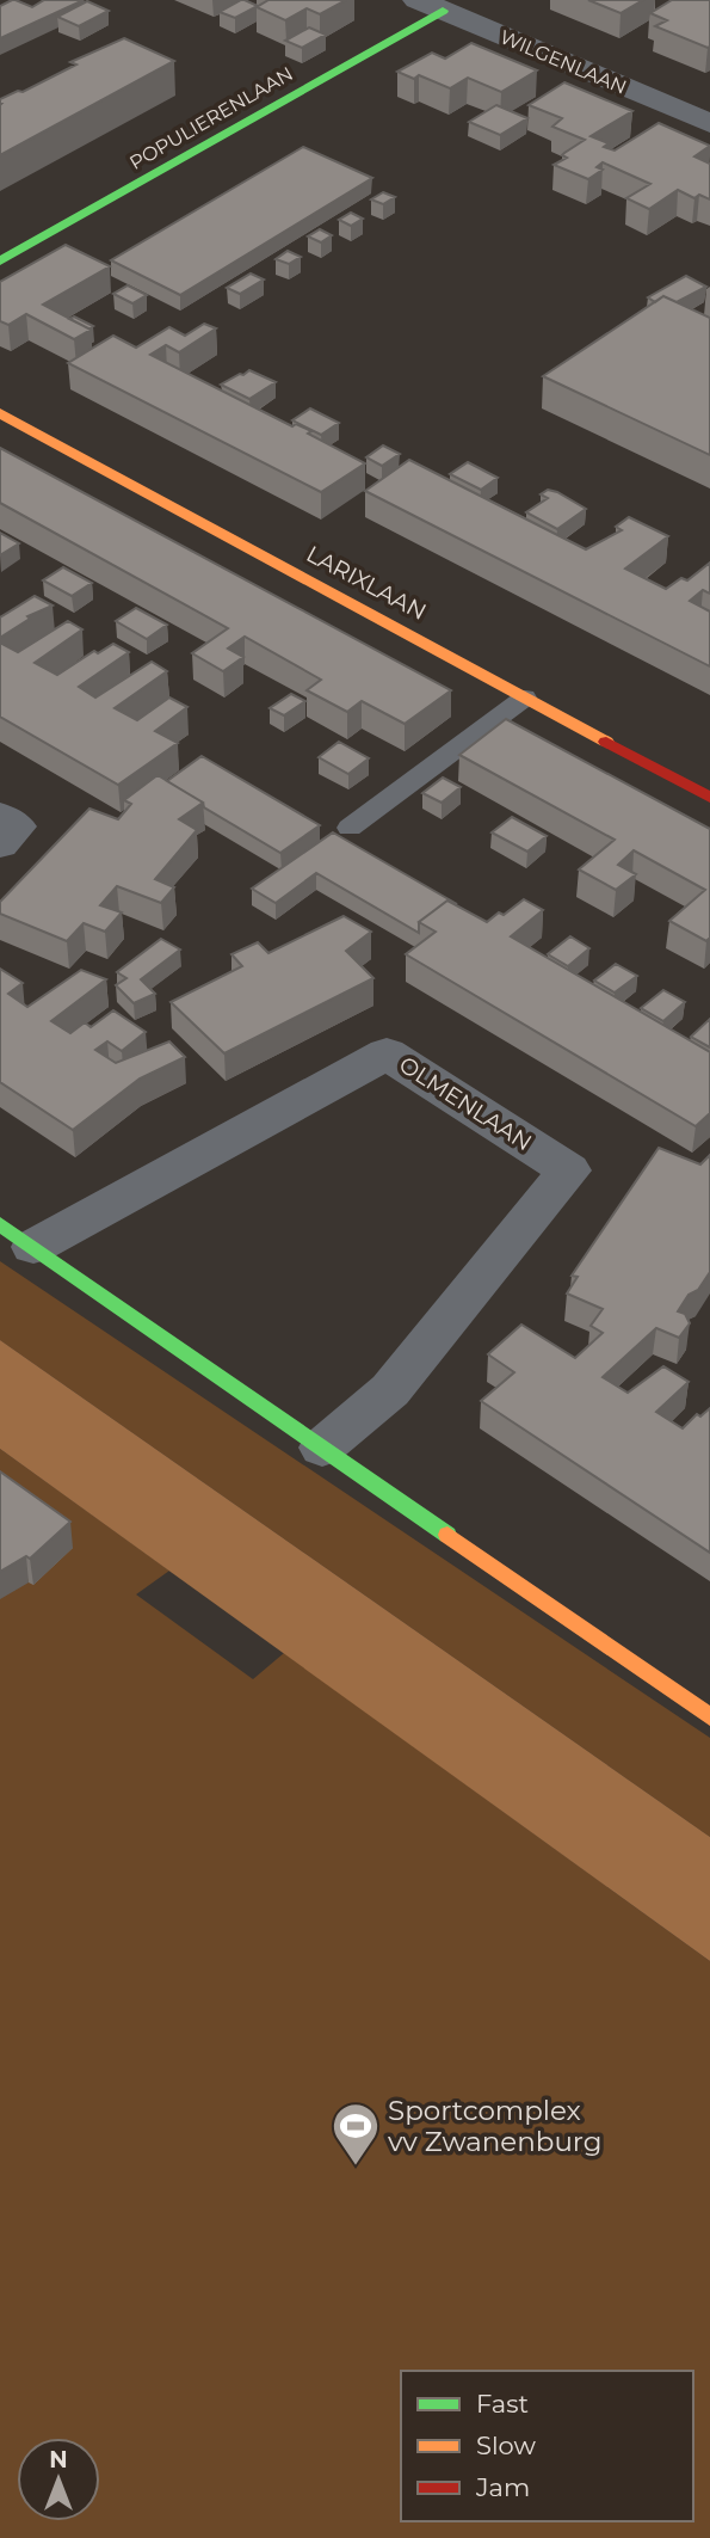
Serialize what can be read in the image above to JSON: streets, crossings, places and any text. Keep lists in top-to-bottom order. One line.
{"streets":{"street":["WILGENLAAN","POPULIERENLAAN","LARIXLAAN","OLMENLAAN"]},"crossings":[["WILGENLAAN","POPULIERENLAAN"]],"places":{"sports":["Sportcomplex vv Zwanenburg"]},"legend":["Fast","Slow","Jam"],"north":"top"}
